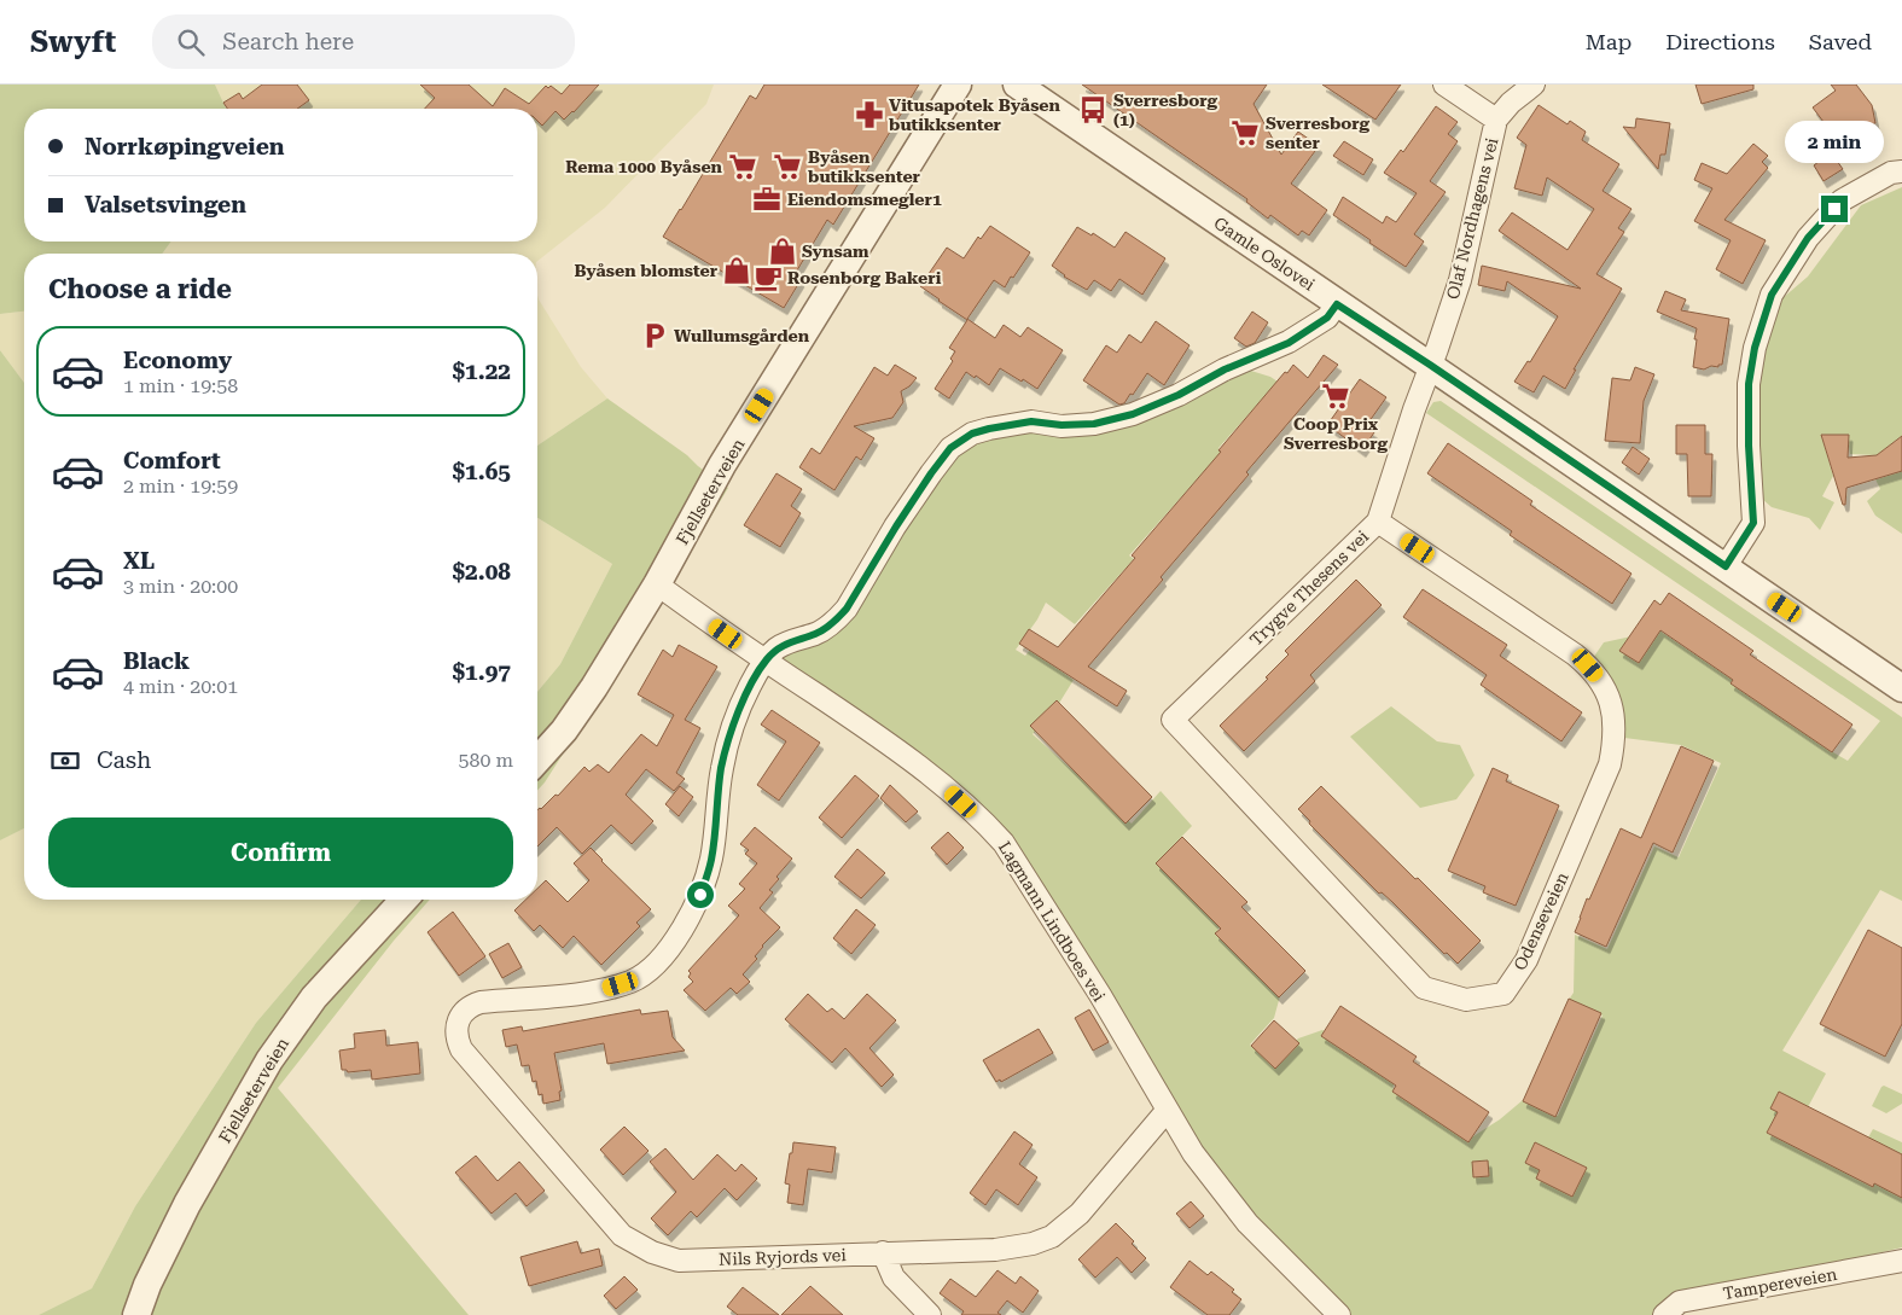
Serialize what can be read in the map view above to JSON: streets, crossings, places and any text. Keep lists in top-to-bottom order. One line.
{"streets":{"street":["Olaf Nordhagens vei","Gamle Oslovei","Fjellseterveien","Trygve Thesens vei","Lagmann Lindboes vei","Odenseveien","Nils Ryjords vei","Tampereveien"]},"crossings":[["Olaf Nordhagens vei","Gamle Oslovei"],["Olaf Nordhagens vei","Trygve Thesens vei"],["Gamle Oslovei","Trygve Thesens vei"],["Fjellseterveien","Lagmann Lindboes vei"],["Trygve Thesens vei","Odenseveien"],["Lagmann Lindboes vei","Nils Ryjords vei"]],"places":{"bus stop":["Sverresborg (1)"],"pharmacy":["Vitusapotek Byåsen butikksenter"],"supermarket":["Sverresborg senter","Rema 1000 Byåsen","Byåsen butikksenter","Coop Prix Sverresborg"],"office":["Eiendomsmegler1"],"shop":["Synsam","Byåsen blomster"],"cafe":["Rosenborg Bakeri"],"parking":["Wullumsgården"]},"page":{"header":"Swyft","search":"Search here","nav":["Map","Directions","Saved"],"banner":["Norrkøpingveien","Valsetsvingen"],"bubble":"2 min","heading":"Choose a ride","list":[{"name":"Economy","note":"1 min · 19:58","value":"$1.22"},{"name":"Comfort","note":"2 min · 19:59","value":"$1.65"},{"name":"XL","note":"3 min · 20:00","value":"$2.08"},{"name":"Black","note":"4 min · 20:01","value":"$1.97"}],"pay":["Cash","580 m"],"buttons":"Confirm"}}
